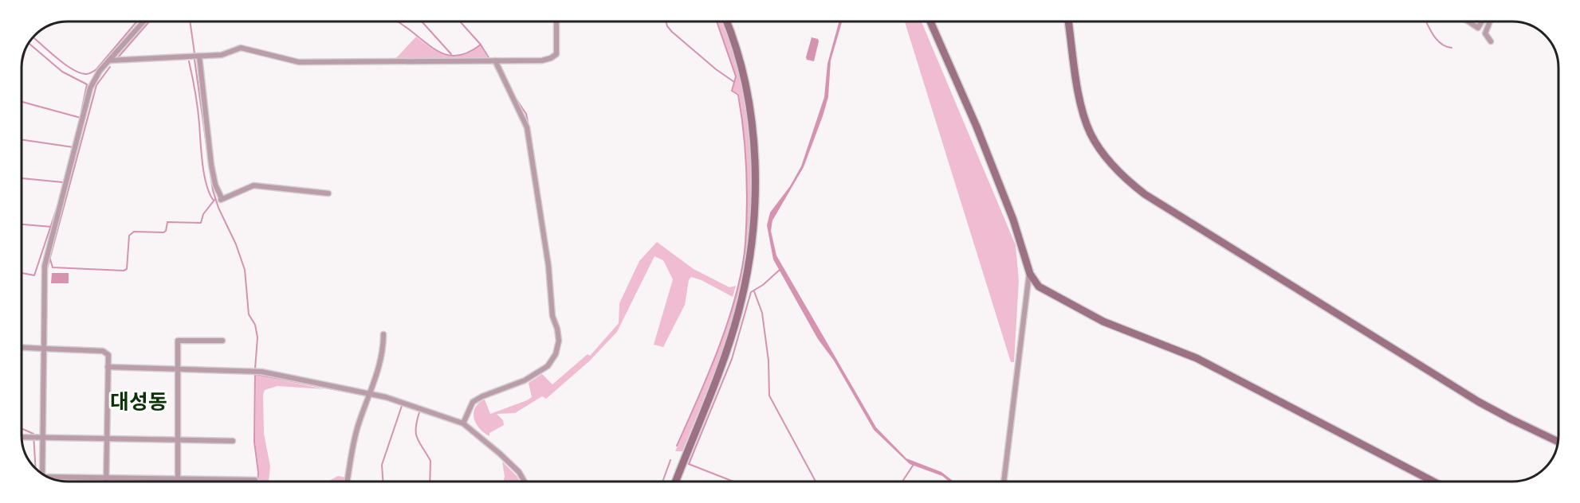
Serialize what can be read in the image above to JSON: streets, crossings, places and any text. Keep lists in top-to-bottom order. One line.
{"districts":["대성동"]}
